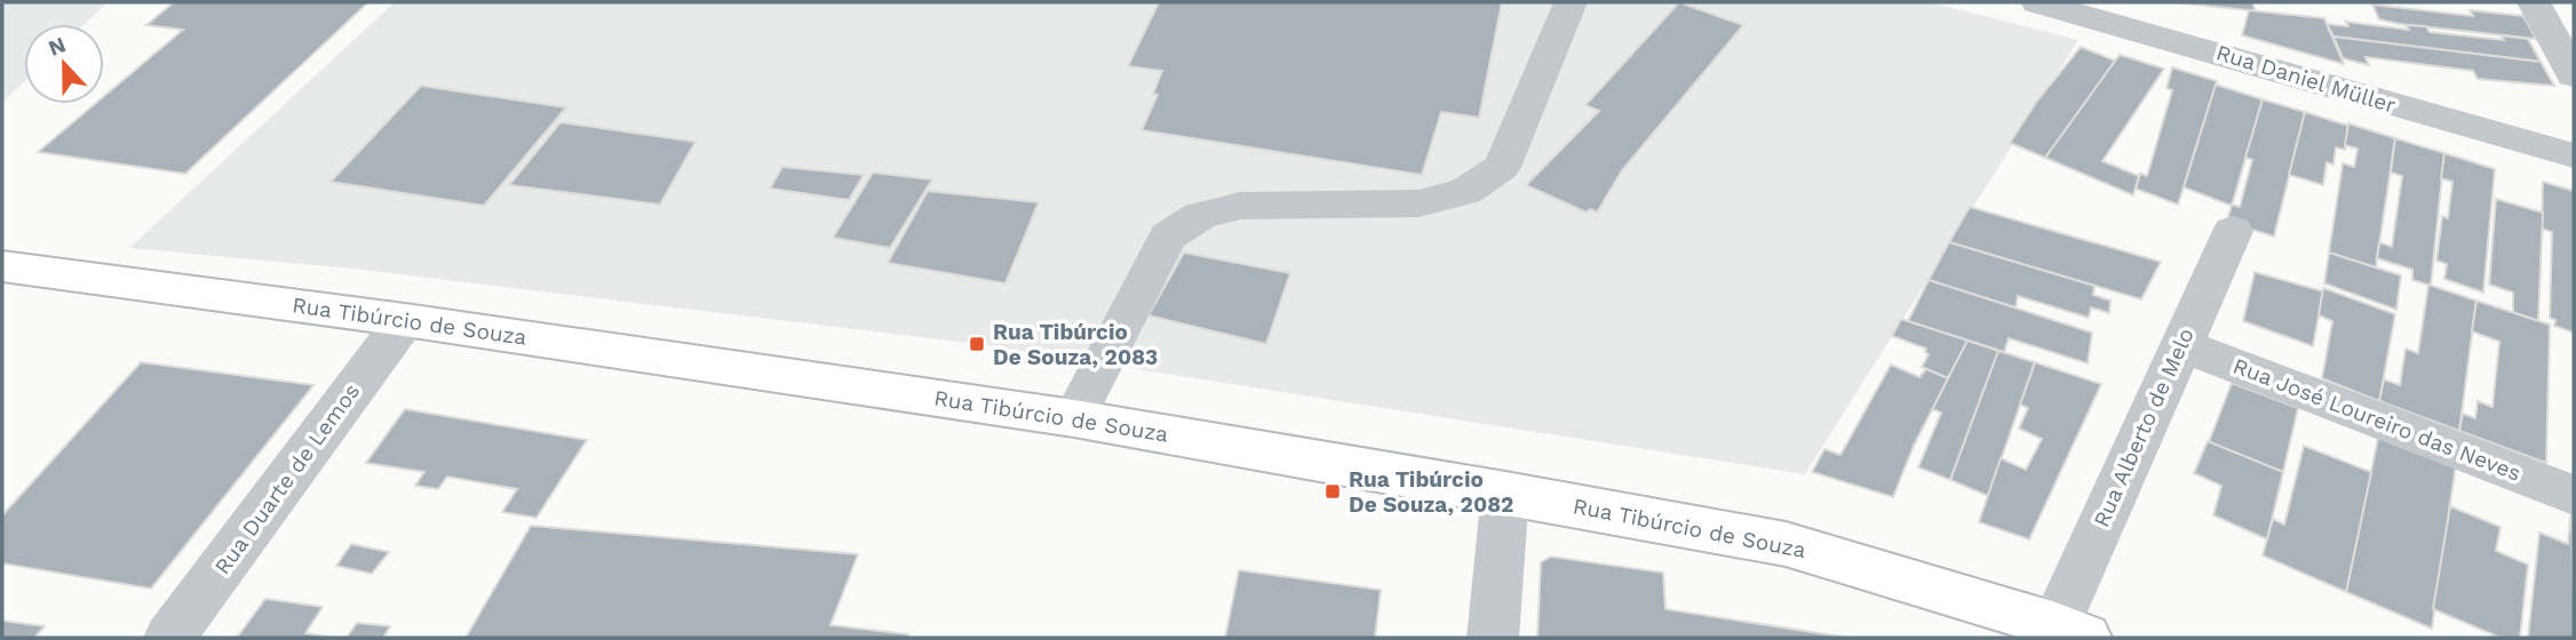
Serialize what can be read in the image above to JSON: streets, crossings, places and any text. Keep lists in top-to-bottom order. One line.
{"streets":{"main road":["Rua Tibúrcio de Souza"],"street":["Rua Daniel Müller","Rua José Loureiro das Neves","Rua Alberto de Melo","Rua Duarte de Lemos"]},"crossings":[["Rua Tibúrcio de Souza","Rua Alberto de Melo"],["Rua Tibúrcio de Souza","Rua Duarte de Lemos"],["Rua José Loureiro das Neves","Rua Alberto de Melo"]],"places":{"transit":["Rua Tibúrcio De Souza, 2083","Rua Tibúrcio De Souza, 2082"]},"north":"top"}
